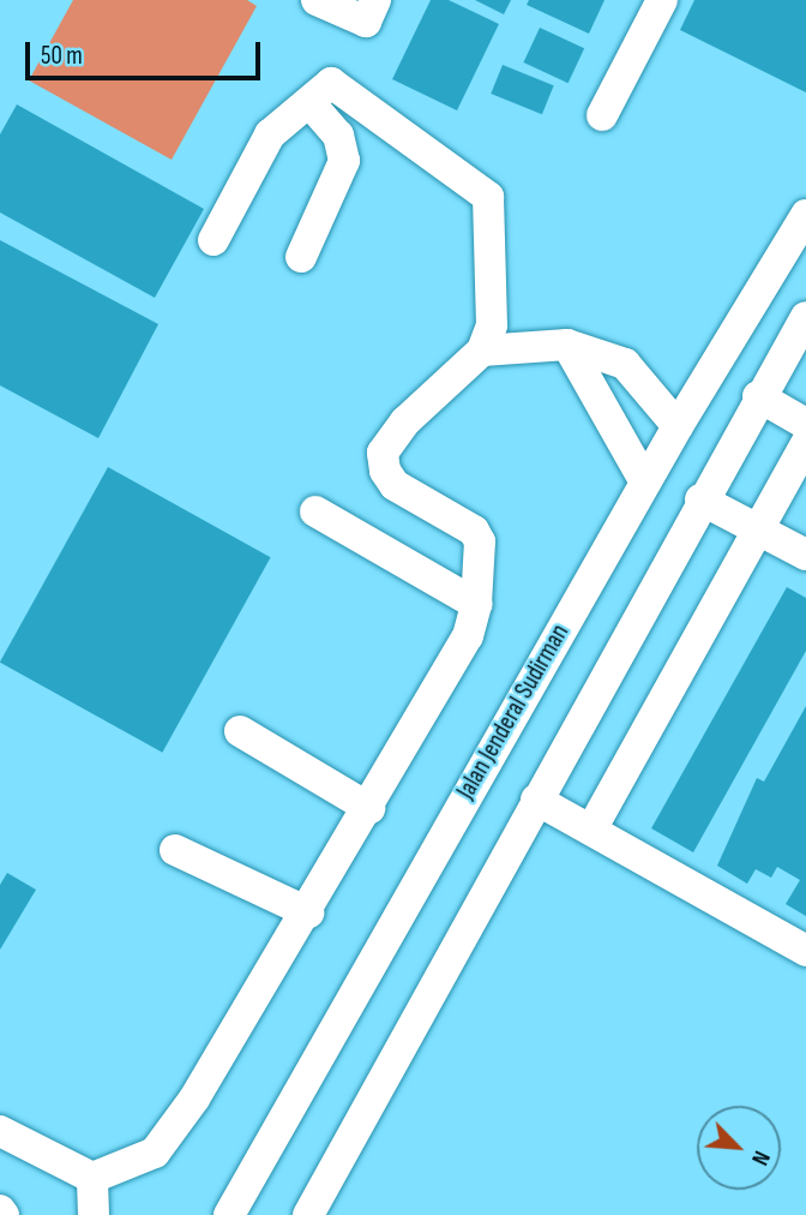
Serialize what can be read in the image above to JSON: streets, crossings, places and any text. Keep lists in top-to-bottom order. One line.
{"streets":{"street":["Jalan Jenderal Sudirman"]},"scale_bar":"50 m","north":"bottom right"}
